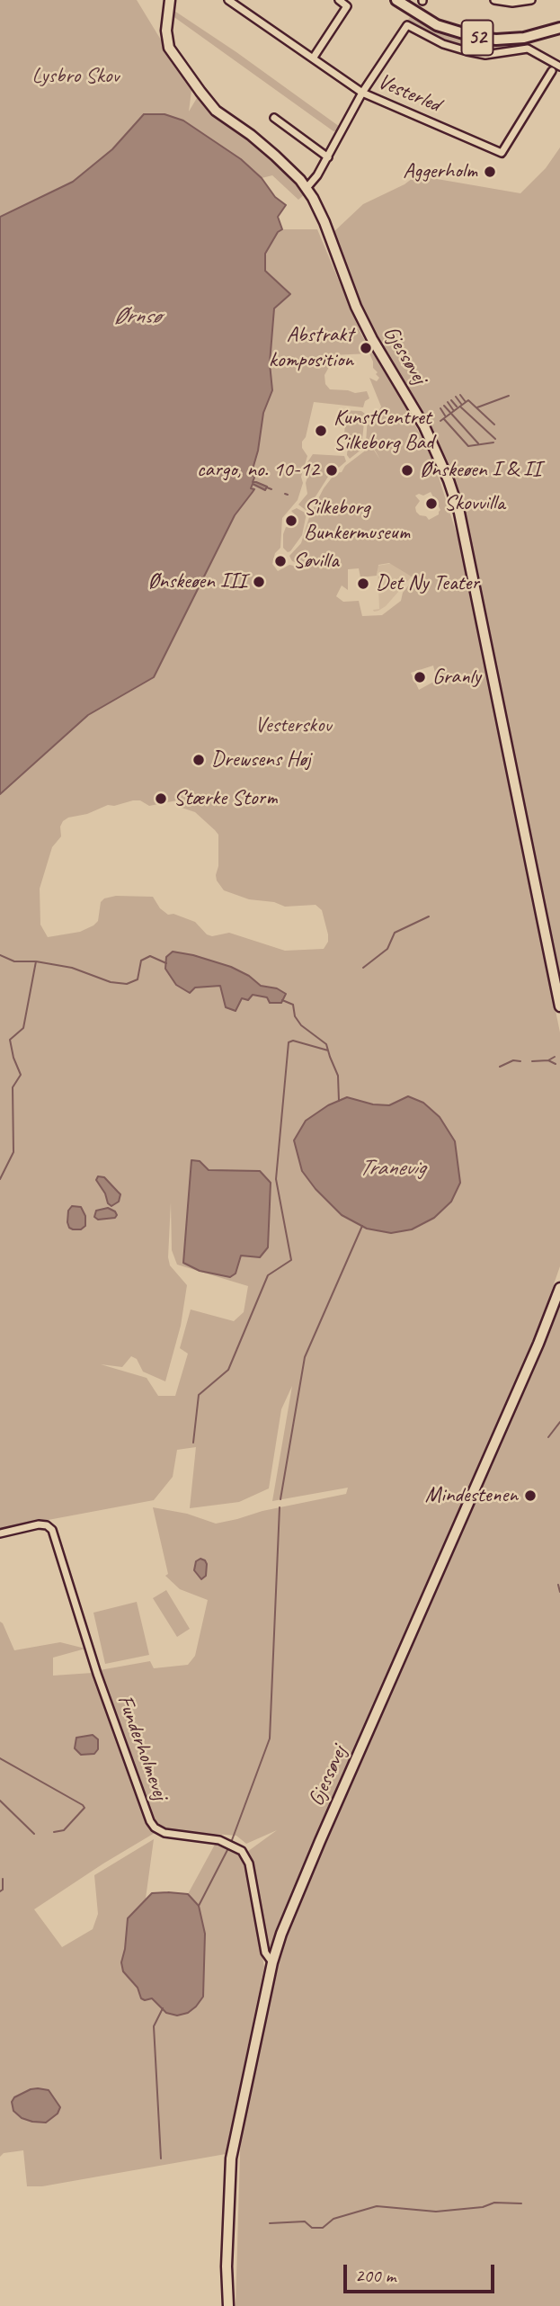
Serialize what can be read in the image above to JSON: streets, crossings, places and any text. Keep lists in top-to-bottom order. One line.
{"streets":{"main road":["52"],"street":["Vesterled","Gjessøvej","Funderholmevej"]},"crossings":[["Gjessøvej","Funderholmevej"]],"water":["Ørnsø","Tranevig"],"parks":["Lysbro Skov","Vesterskov"],"places":["Aggerholm","Abstrakt komposition","KunstCentret Silkeborg Bad","cargo, no. 10-12","Ønskeøen I & II","Skovvilla","Silkeborg Bunkermuseum","Søvilla","Ønskeøen III","Det Ny Teater","Granly","Drewsens Høj","Stærke Storm","Mindestenen"],"scale_bar":"200 m"}
